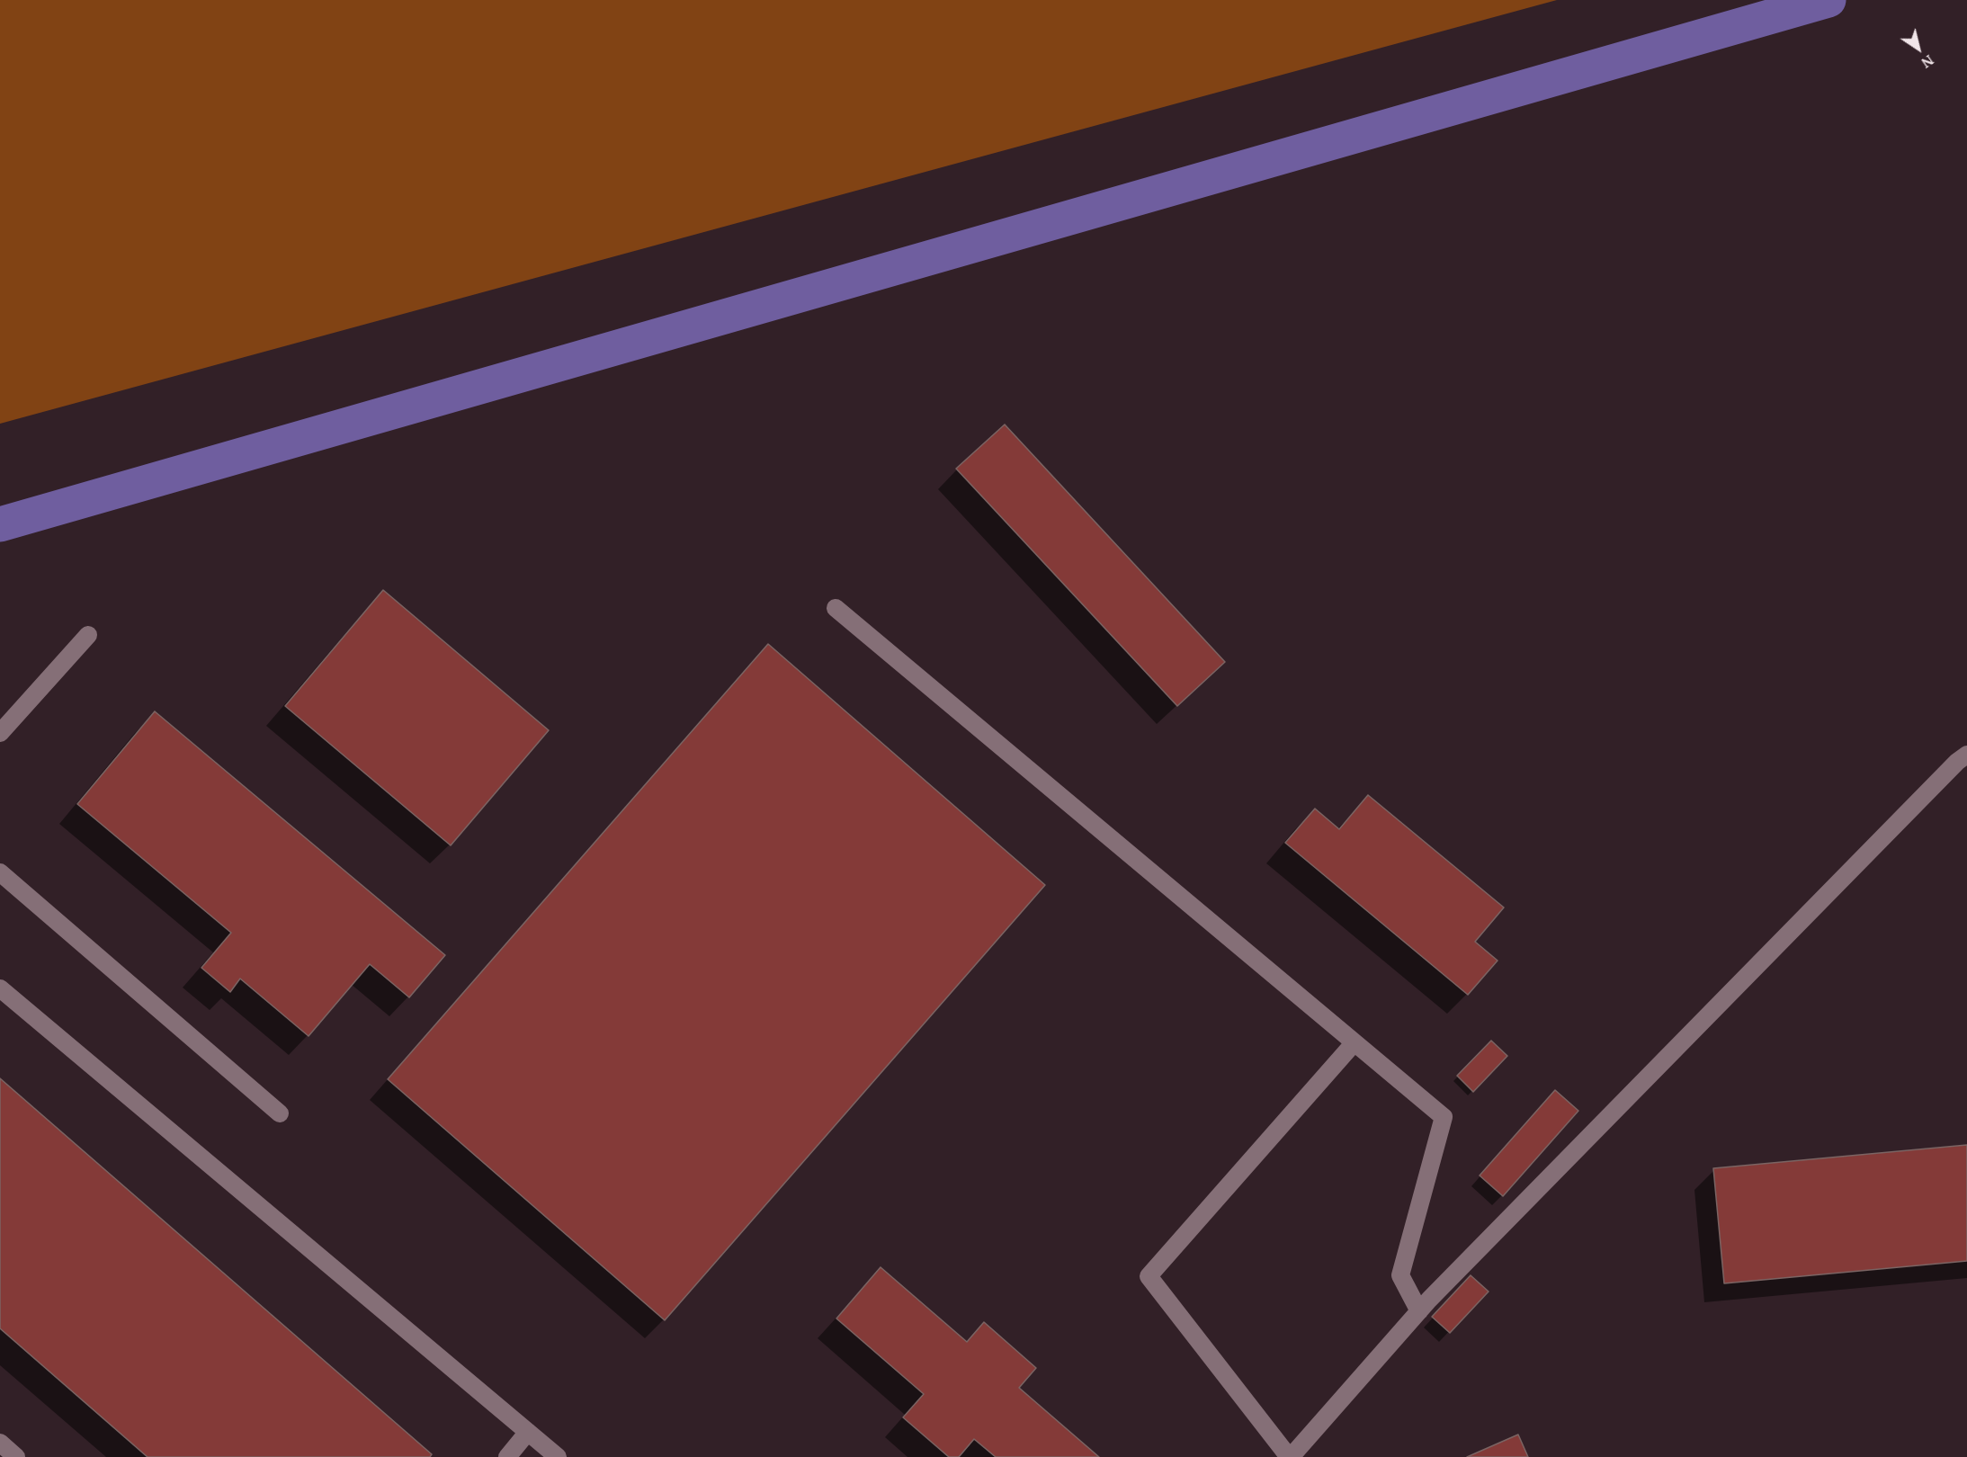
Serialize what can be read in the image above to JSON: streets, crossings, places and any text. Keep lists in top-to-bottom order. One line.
{"north":"bottom right"}
